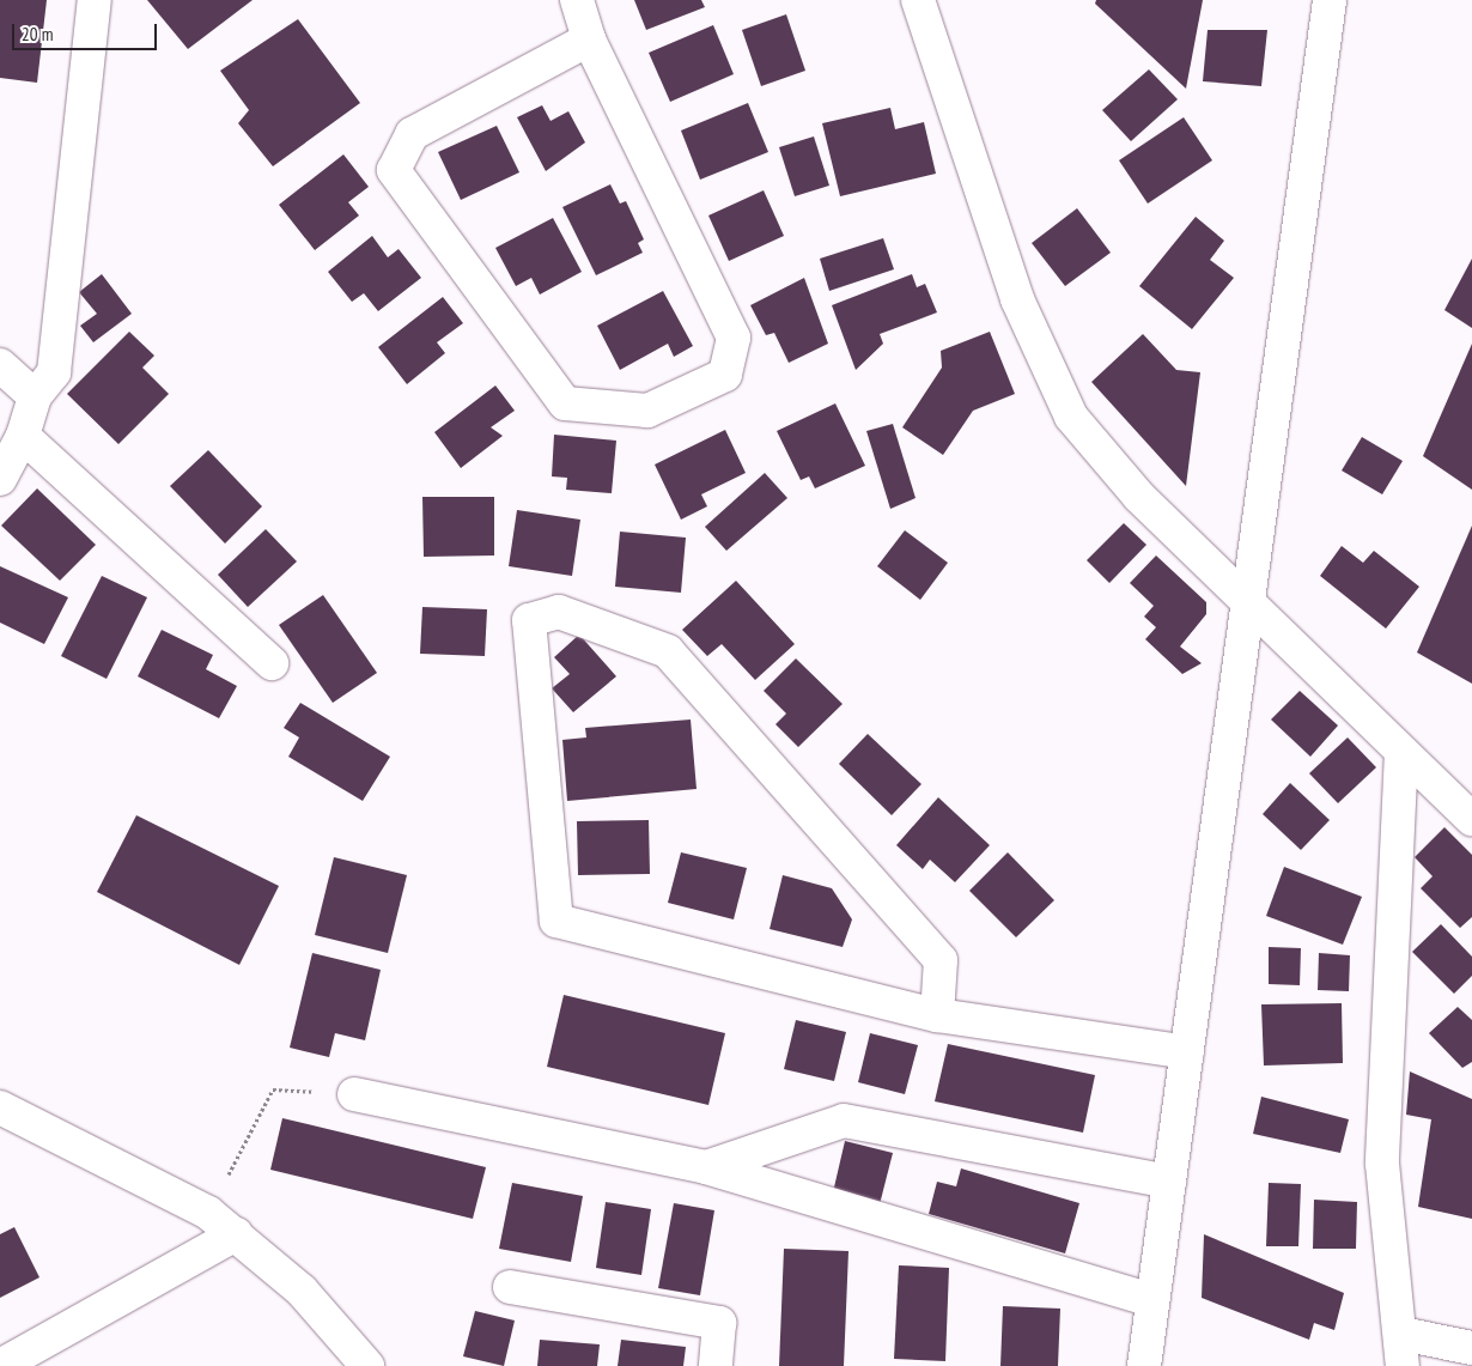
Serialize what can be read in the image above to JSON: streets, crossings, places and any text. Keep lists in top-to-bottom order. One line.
{"scale_bar":"20 m"}
